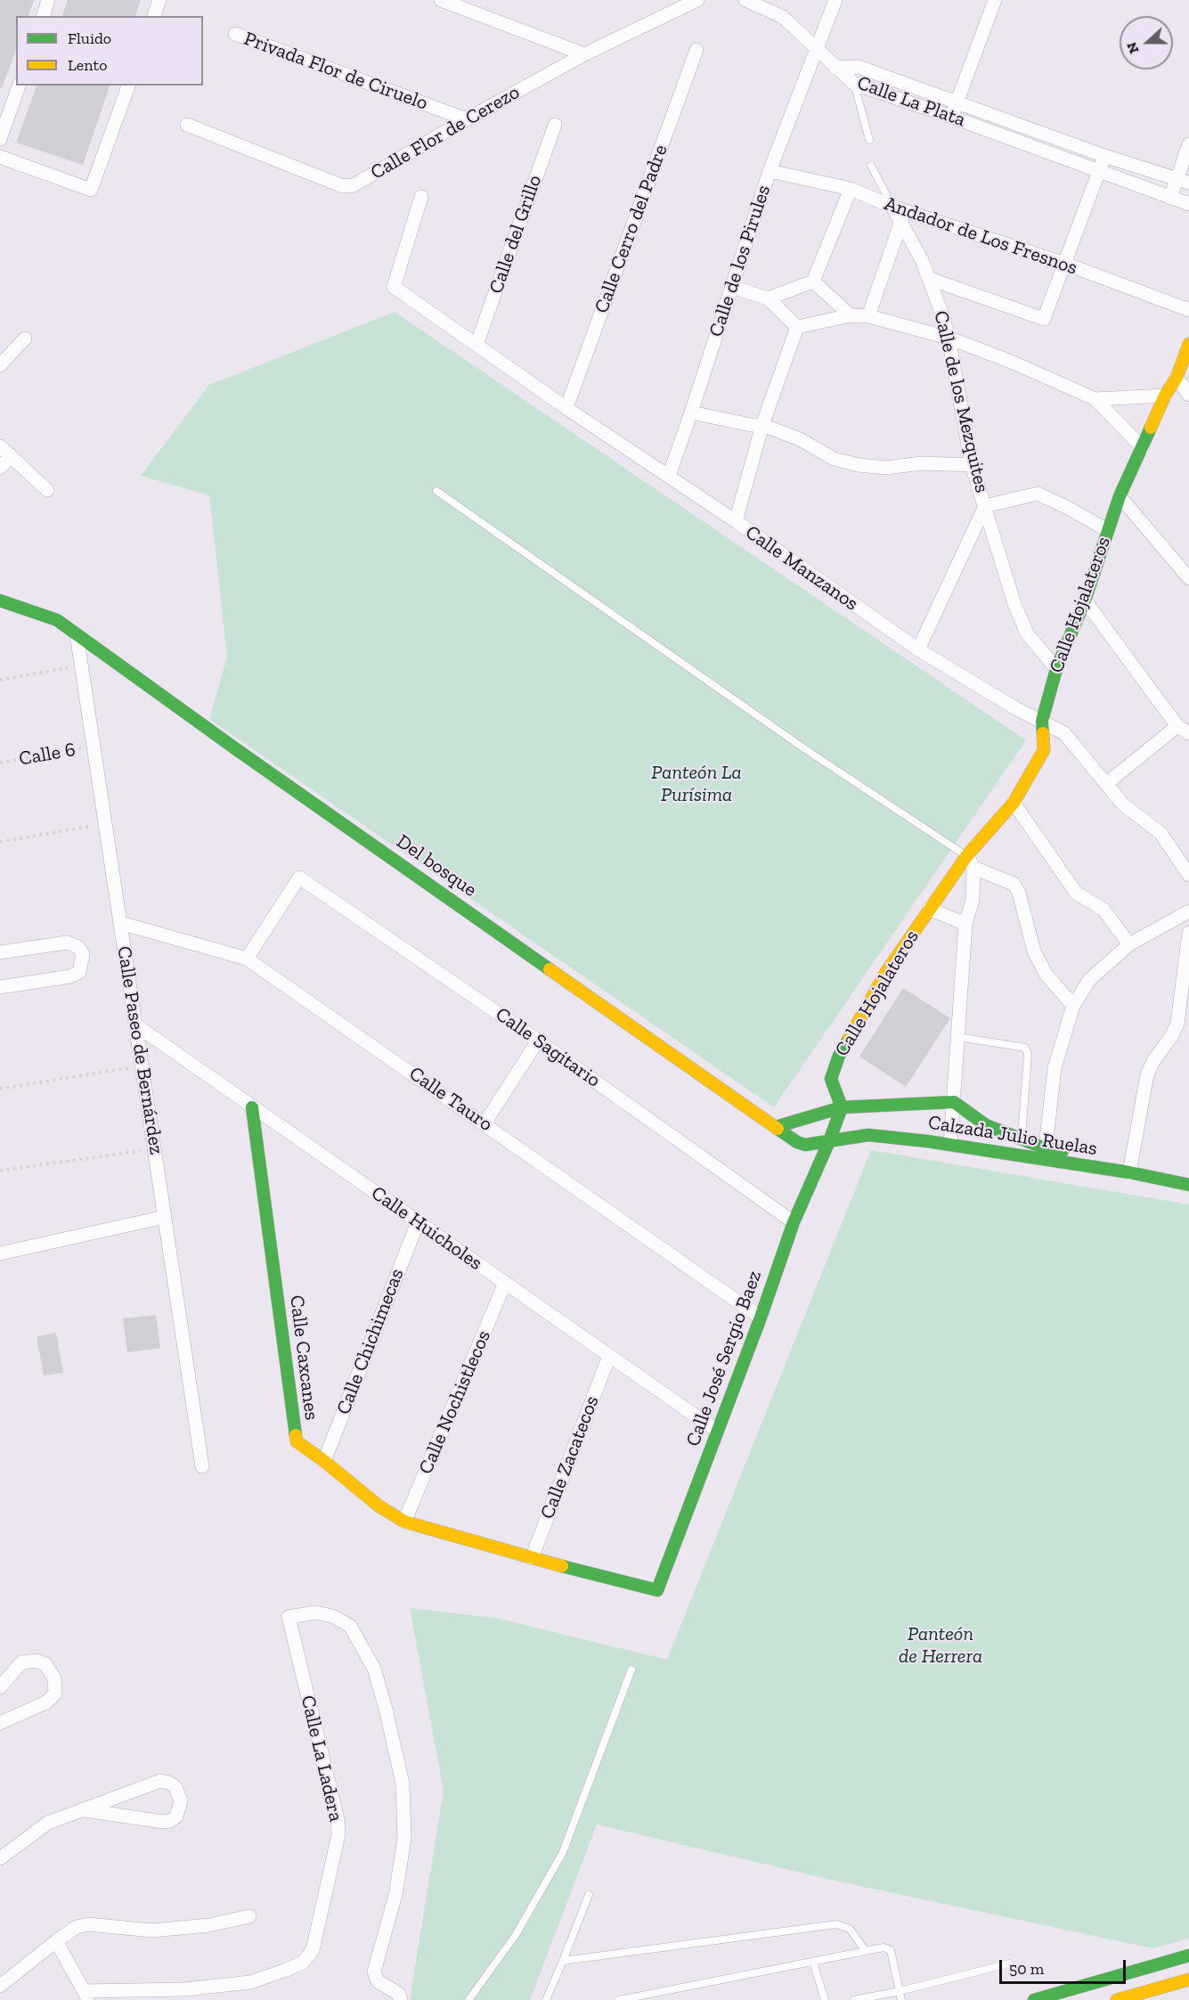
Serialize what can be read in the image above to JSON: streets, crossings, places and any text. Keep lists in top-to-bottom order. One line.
{"streets":{"street":["Privada Flor de Ciruelo","Calle La Plata","Calle Flor de Cerezo","Calle Cerro del Padre","Calle del Grillo","Andador de Los Fresnos","Calle de los Pirules","Calle de los Mezquites","Calle Manzanos","Calle Hojalateros","Del bosque","Calle Sagitario","Calle Paseo de Bernárdez","Calle Tauro","Calzada Julio Ruelas","Calle Huicholes","Calle Chichimecas","Calle Caxcanes","Calle José Sergio Baez","Calle Nochistlecos","Calle Zacatecos","Calle La Ladera"],"path":["Calle 6"]},"crossings":[["Privada Flor de Ciruelo","Calle Flor de Cerezo"],["Calle La Plata","Calle de los Pirules"],["Calle Cerro del Padre","Calle Manzanos"],["Calle del Grillo","Calle Manzanos"],["Andador de Los Fresnos","Calle de los Pirules"],["Andador de Los Fresnos","Calle de los Mezquites"],["Calle de los Pirules","Calle Manzanos"],["Calle de los Mezquites","Calle Hojalateros"],["Calle Manzanos","Calle Hojalateros"],["Calle Hojalateros","Calzada Julio Ruelas"],["Calle 6","Calle Paseo de Bernárdez"],["Del bosque","Calle Paseo de Bernárdez"],["Del bosque","Calzada Julio Ruelas"],["Del bosque","Calle José Sergio Baez"],["Calle Sagitario","Calle Tauro"],["Calle Sagitario","Calle José Sergio Baez"],["Calle Paseo de Bernárdez","Calle Tauro"],["Calle Paseo de Bernárdez","Calle Huicholes"],["Calle Tauro","Calle José Sergio Baez"],["Calzada Julio Ruelas","Calle José Sergio Baez"],["Calle Huicholes","Calle Chichimecas"],["Calle Huicholes","Calle Caxcanes"],["Calle Huicholes","Calle José Sergio Baez"],["Calle Huicholes","Calle Nochistlecos"],["Calle Huicholes","Calle Zacatecos"],["Calle Chichimecas","Calle Caxcanes"],["Calle Caxcanes","Calle José Sergio Baez"],["Calle Caxcanes","Calle Nochistlecos"],["Calle Caxcanes","Calle Zacatecos"]],"parks":["Panteón La Purísima","Panteón de Herrera"],"legend":["Fluido","Lento"],"scale_bar":"50 m","north":"left"}
